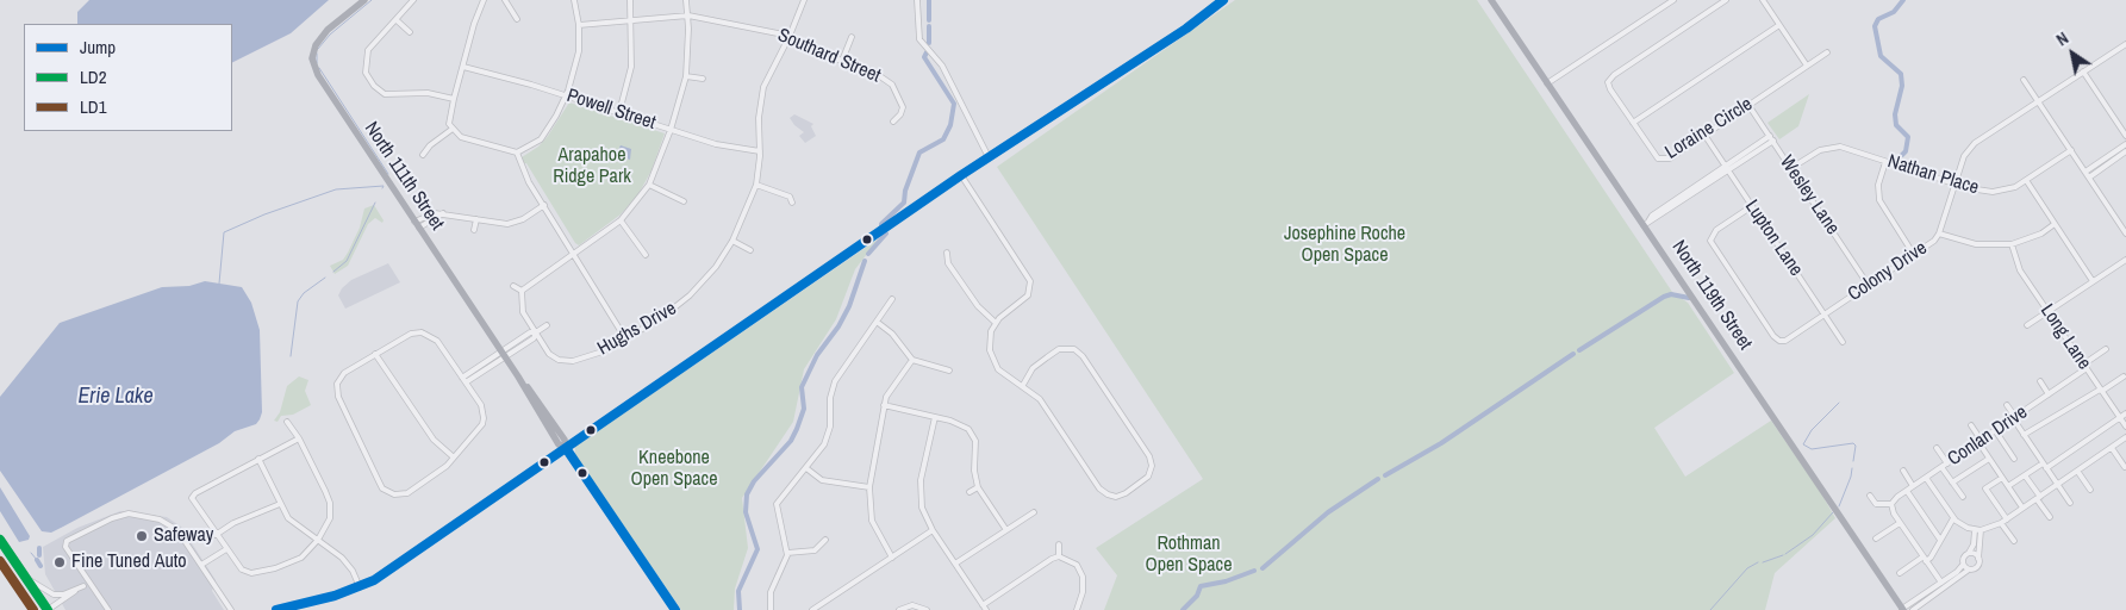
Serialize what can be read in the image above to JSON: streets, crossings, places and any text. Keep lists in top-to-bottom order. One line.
{"streets":{"street":["Southard Street","Powell Street","Loraine Circle","Nathan Place","North 111th Street","Wesley Lane","Lupton Lane","Colony Drive","North 119th Street","Hughs Drive","Long Lane","Conlan Drive"]},"crossings":[["Southard Street","Hughs Drive"],["Powell Street","Hughs Drive"],["Loraine Circle","Wesley Lane"],["Loraine Circle","Lupton Lane"],["Nathan Place","Wesley Lane"],["Nathan Place","Colony Drive"],["Wesley Lane","Colony Drive"],["Lupton Lane","Colony Drive"],["Long Lane","Conlan Drive"]],"water":["Erie Lake"],"parks":["Arapahoe Ridge Park","Josephine Roche Open Space","Kneebone Open Space","Rothman Open Space"],"places":["Safeway","Fine Tuned Auto"],"lines":["transit line Jump","transit line LD2","transit line LD1"],"legend":["Jump","LD2","LD1"],"north":"top left"}
